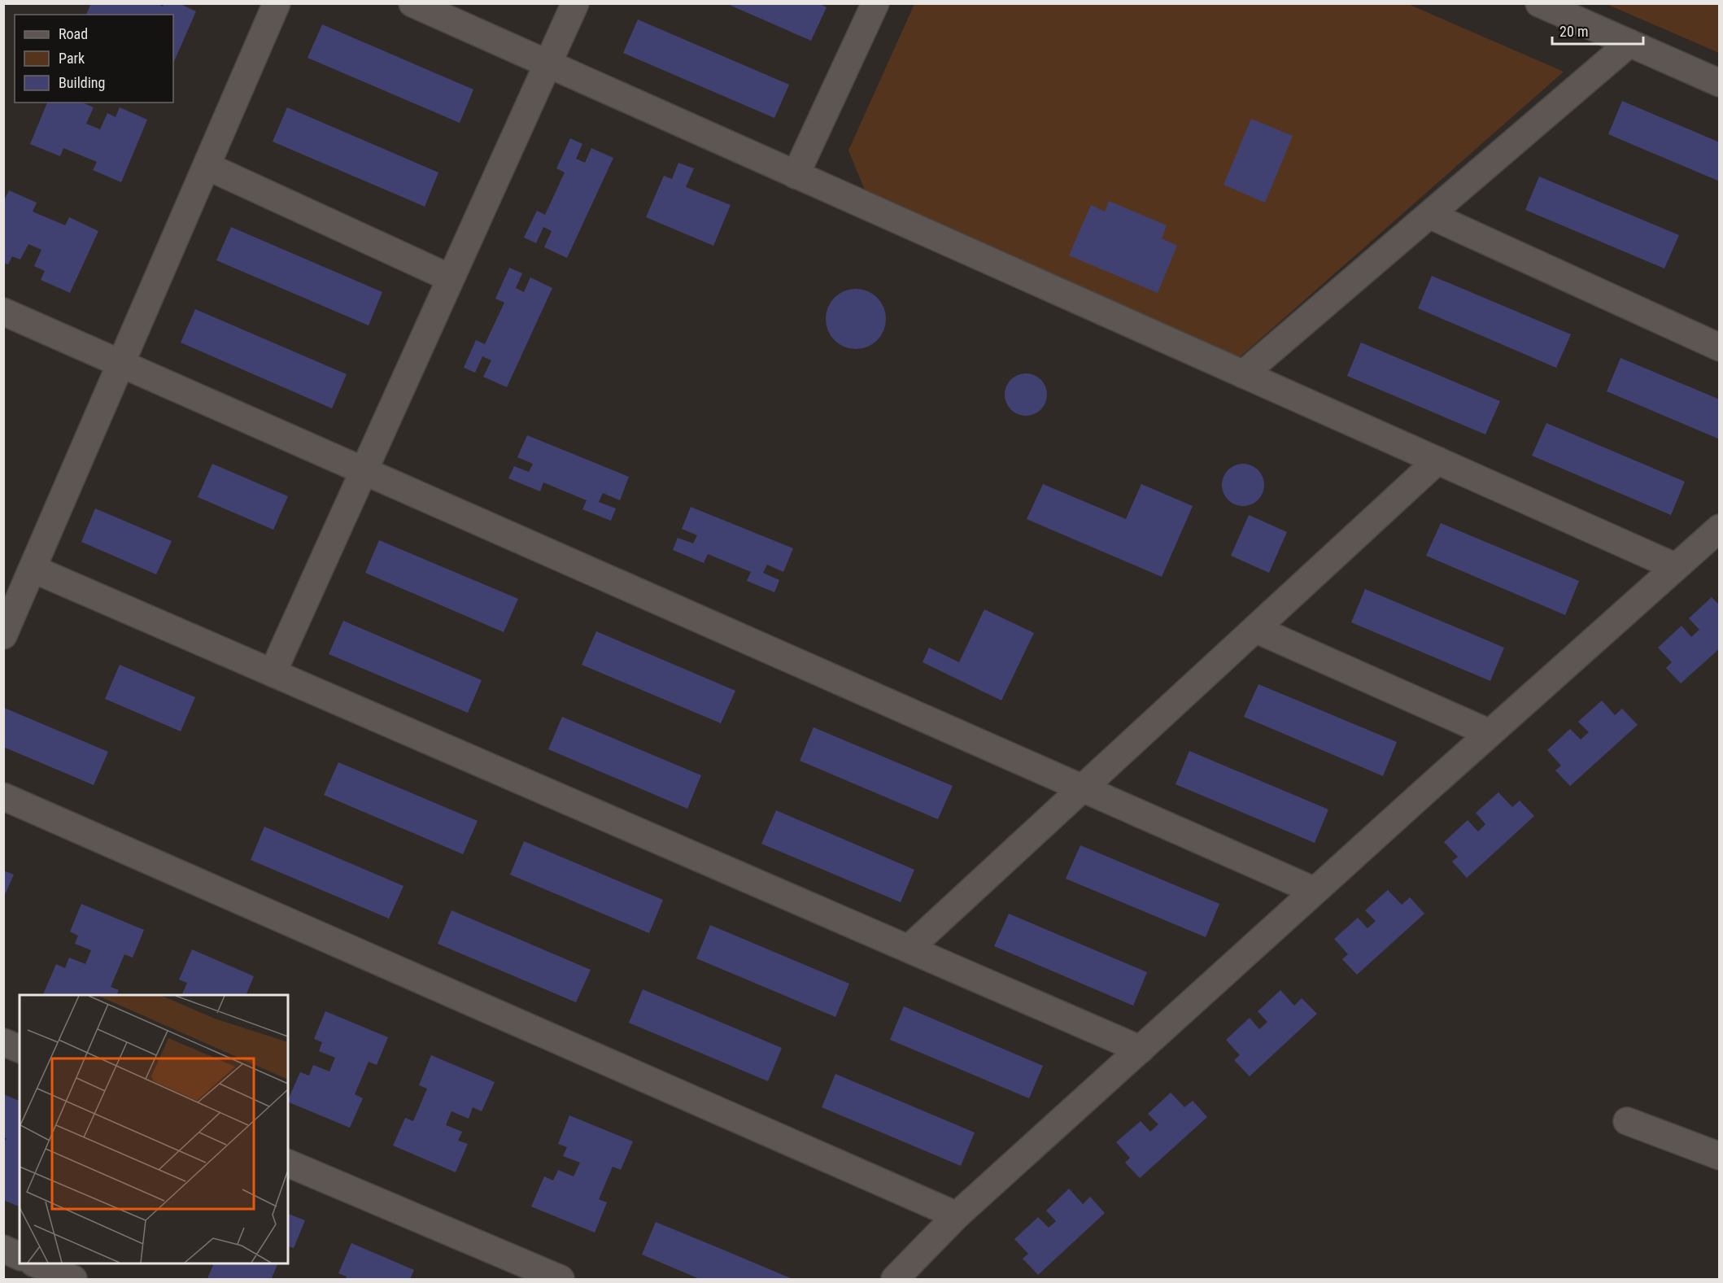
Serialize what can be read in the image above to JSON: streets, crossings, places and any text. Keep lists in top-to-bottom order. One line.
{"legend":["Road","Park","Building"],"scale_bar":"20 m"}
